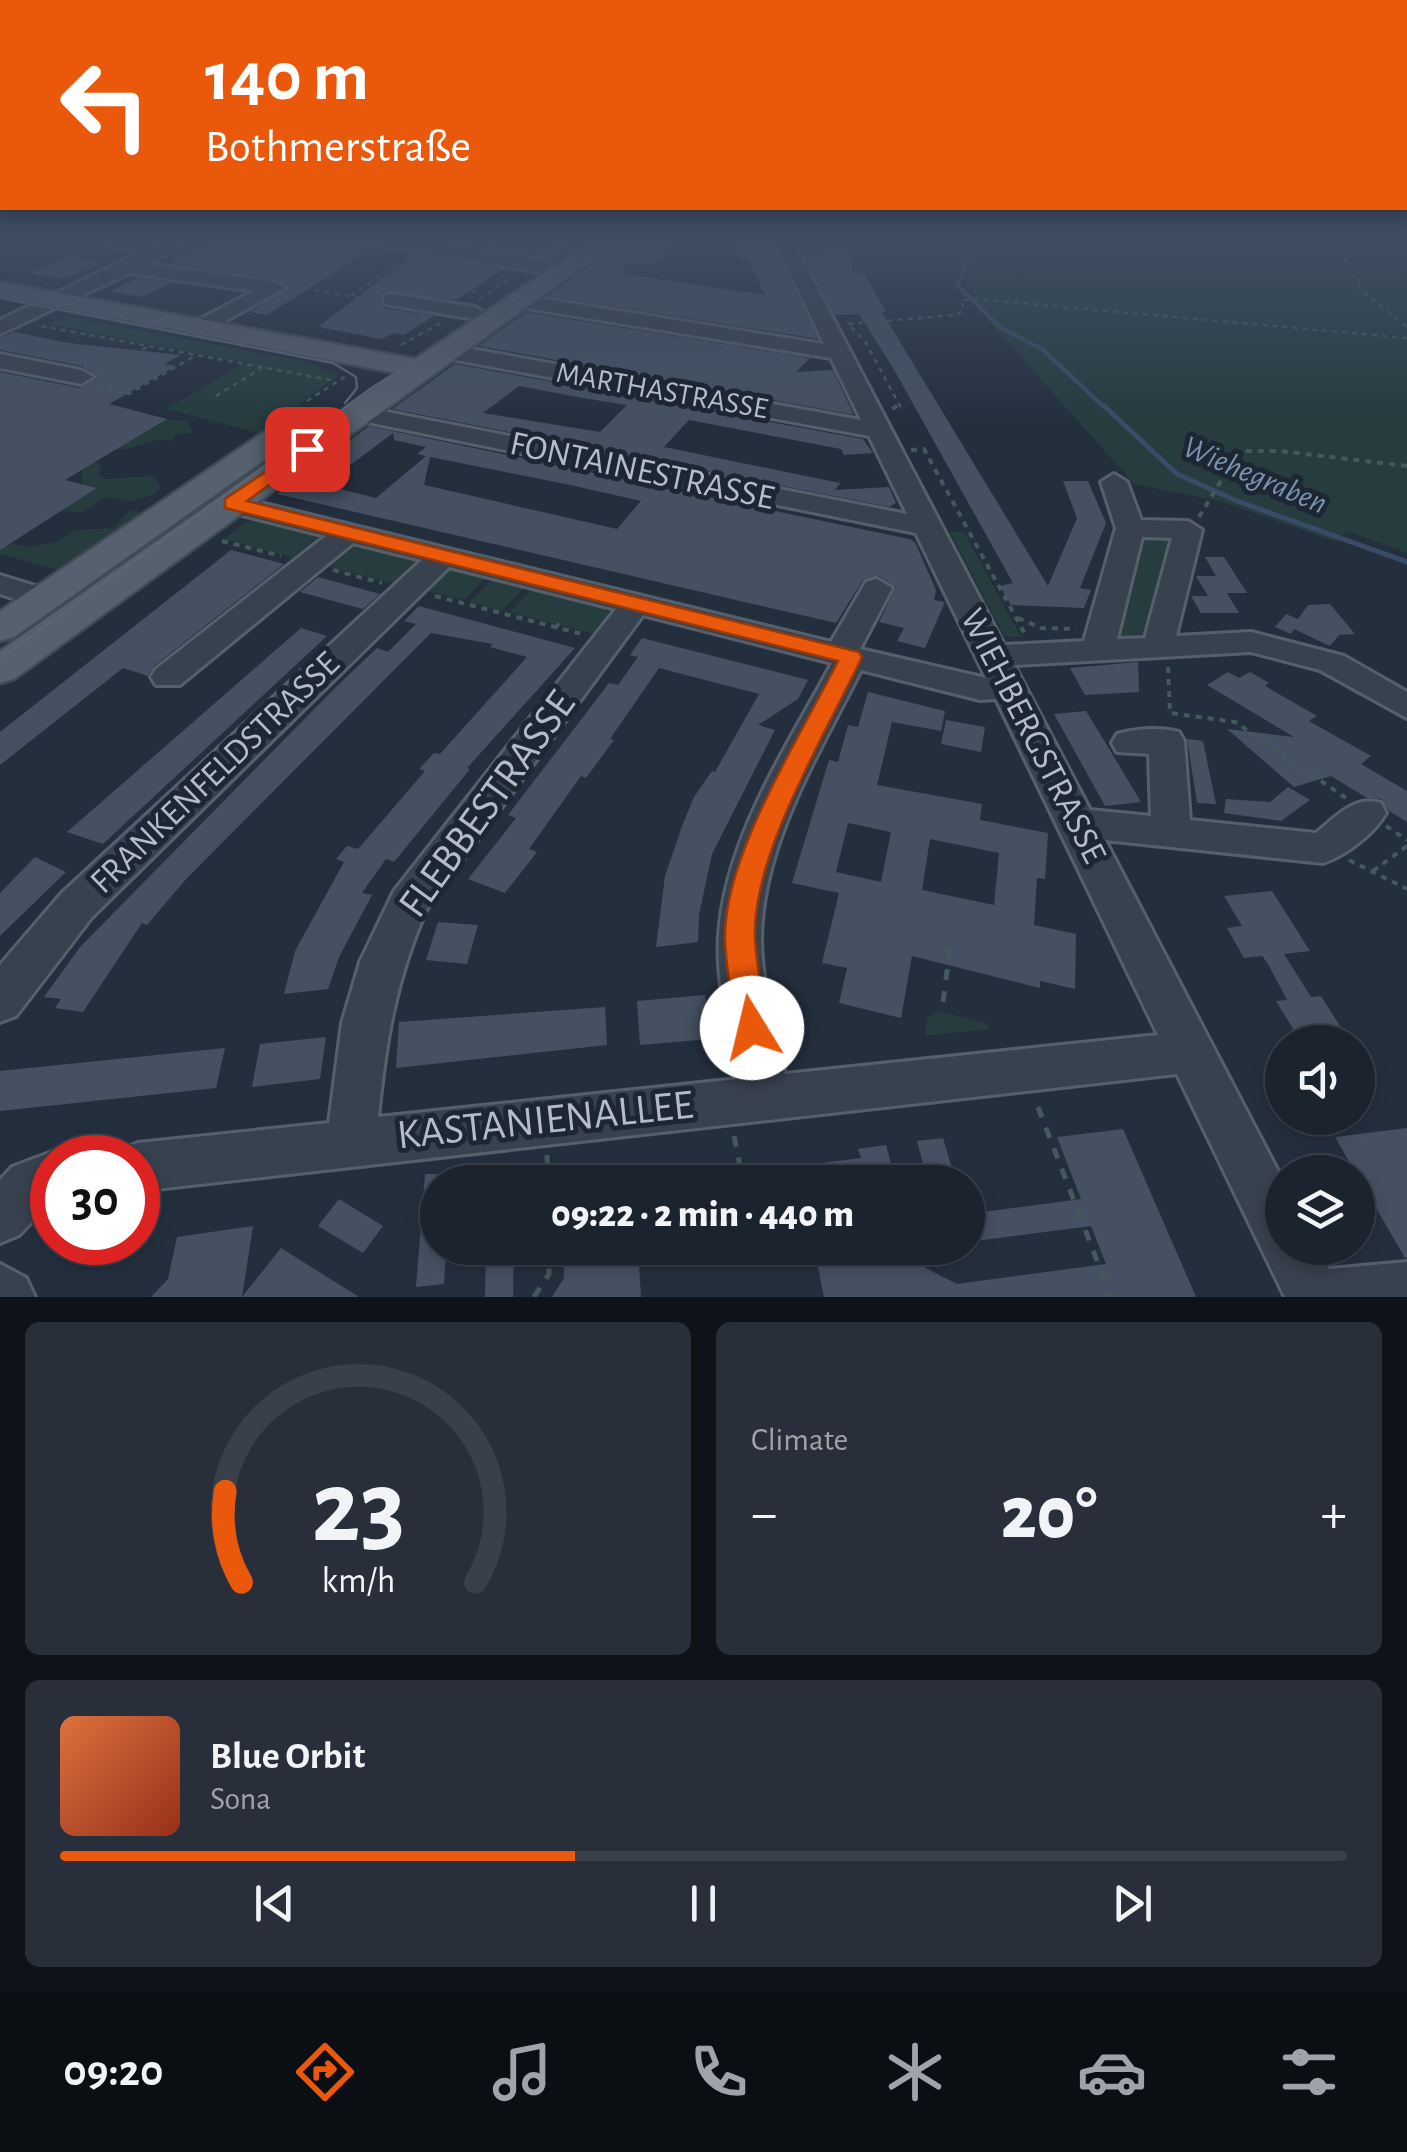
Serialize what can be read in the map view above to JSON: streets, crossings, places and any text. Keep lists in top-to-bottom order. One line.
{"streets":{"street":["MARTHASTRASSE","FONTAINESTRASSE","WIEHBERGSTRASSE","FRANKENFELDSTRASSE","FLEBBESTRASSE","KASTANIENALLEE"]},"crossings":[["MARTHASTRASSE","WIEHBERGSTRASSE"],["FONTAINESTRASSE","WIEHBERGSTRASSE"],["WIEHBERGSTRASSE","KASTANIENALLEE"],["FLEBBESTRASSE","KASTANIENALLEE"]],"water":["Wiehegraben"],"page":{"turn":["140 m","Bothmerstraße"],"limit":"30","trip":"09:22 · 2 min · 440 m","tile":"Climate","heat":["−","20°","+"],"song":["Blue Orbit","Sona"],"tabs":"09:20","gauge":["23","km/h"]}}
